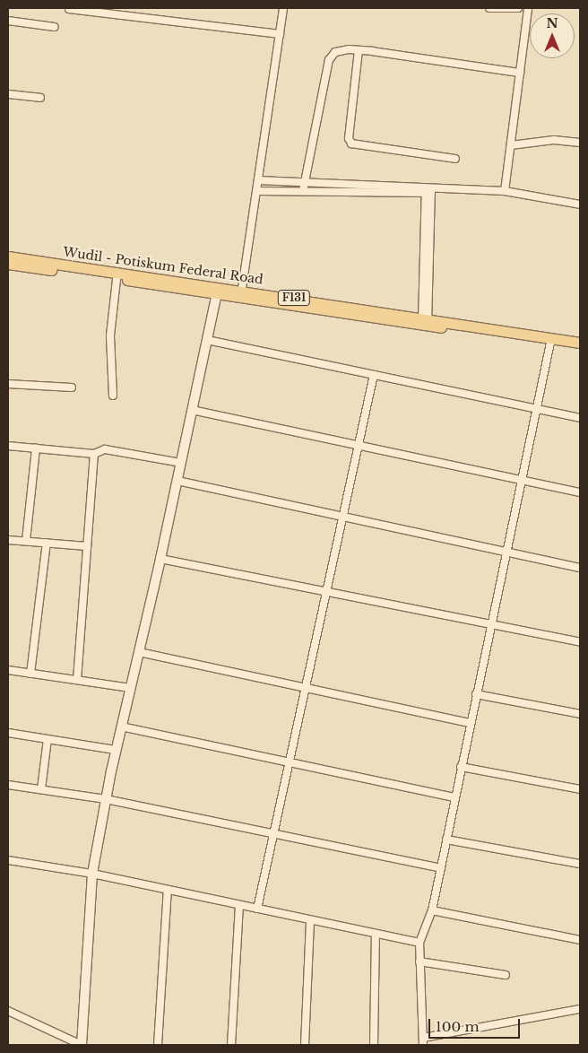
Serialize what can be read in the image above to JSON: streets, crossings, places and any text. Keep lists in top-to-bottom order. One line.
{"streets":{"main road":["Wudil - Potiskum Federal Road","F131"]},"scale_bar":"100 m","north":"top"}
